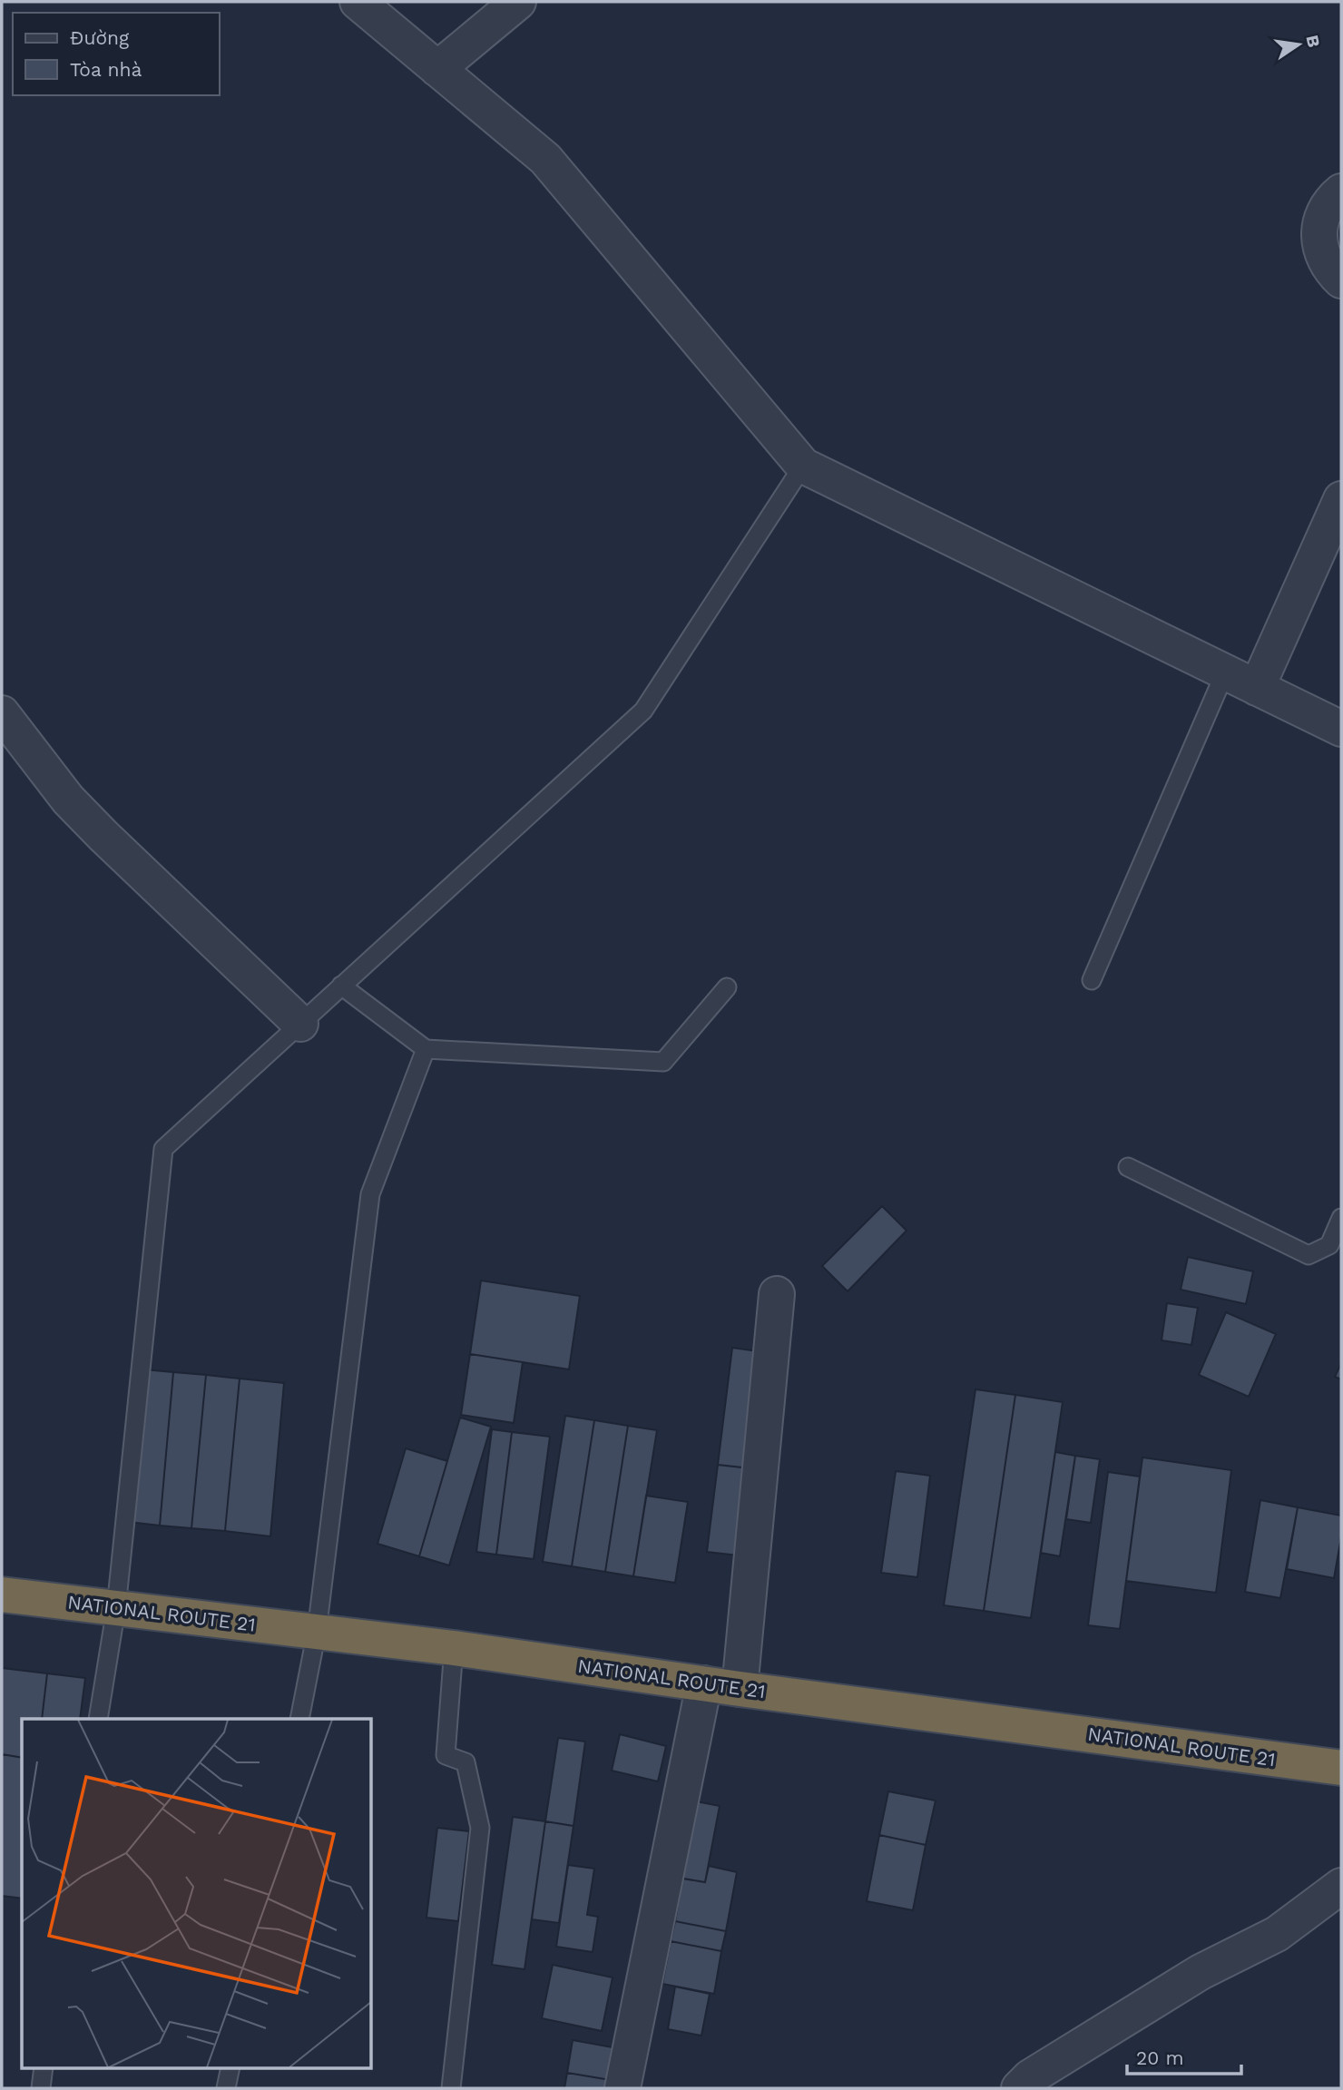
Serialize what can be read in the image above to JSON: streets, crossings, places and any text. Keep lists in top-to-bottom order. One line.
{"streets":{"highway":["NATIONAL ROUTE 21"]},"legend":["Đường","Tòa nhà"],"scale_bar":"20 m","north":"right"}
